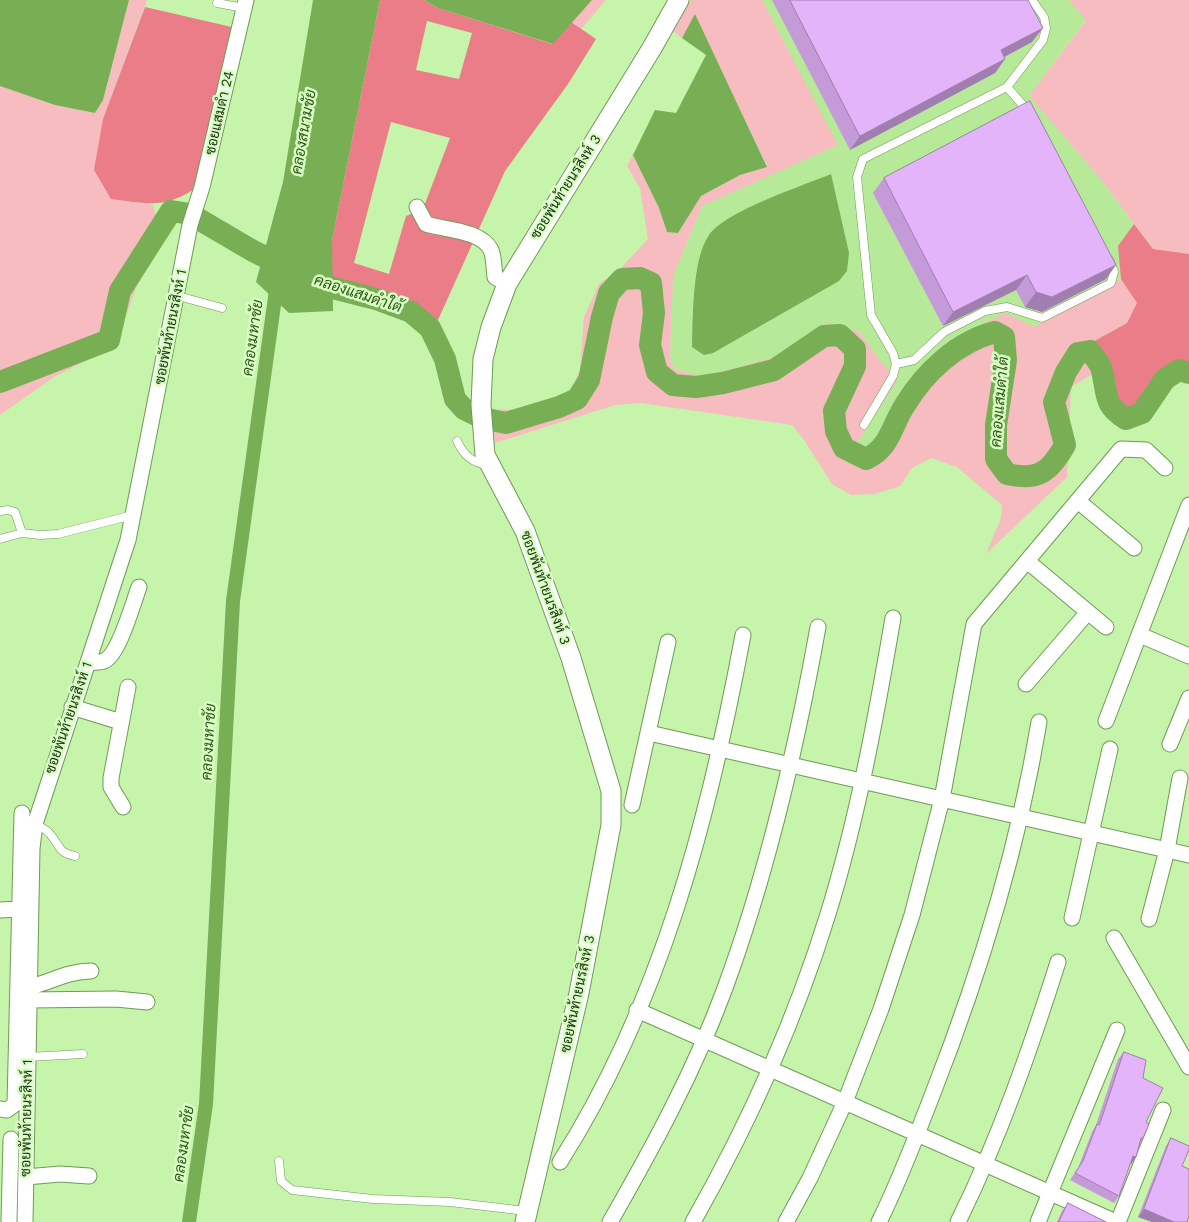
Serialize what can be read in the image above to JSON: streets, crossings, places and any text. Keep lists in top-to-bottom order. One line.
{"streets":{"street":["ซอยแสมดำ 24","ซอยพันท้ายนรสิงห์ 3","ซอยพันท้ายนรสิงห์ 1"]},"crossings":[["ซอยแสมดำ 24","ซอยพันท้ายนรสิงห์ 1"]],"water":["คลองสนามชัย","คลองแสมดำใต้","คลองมหาชัย"]}
